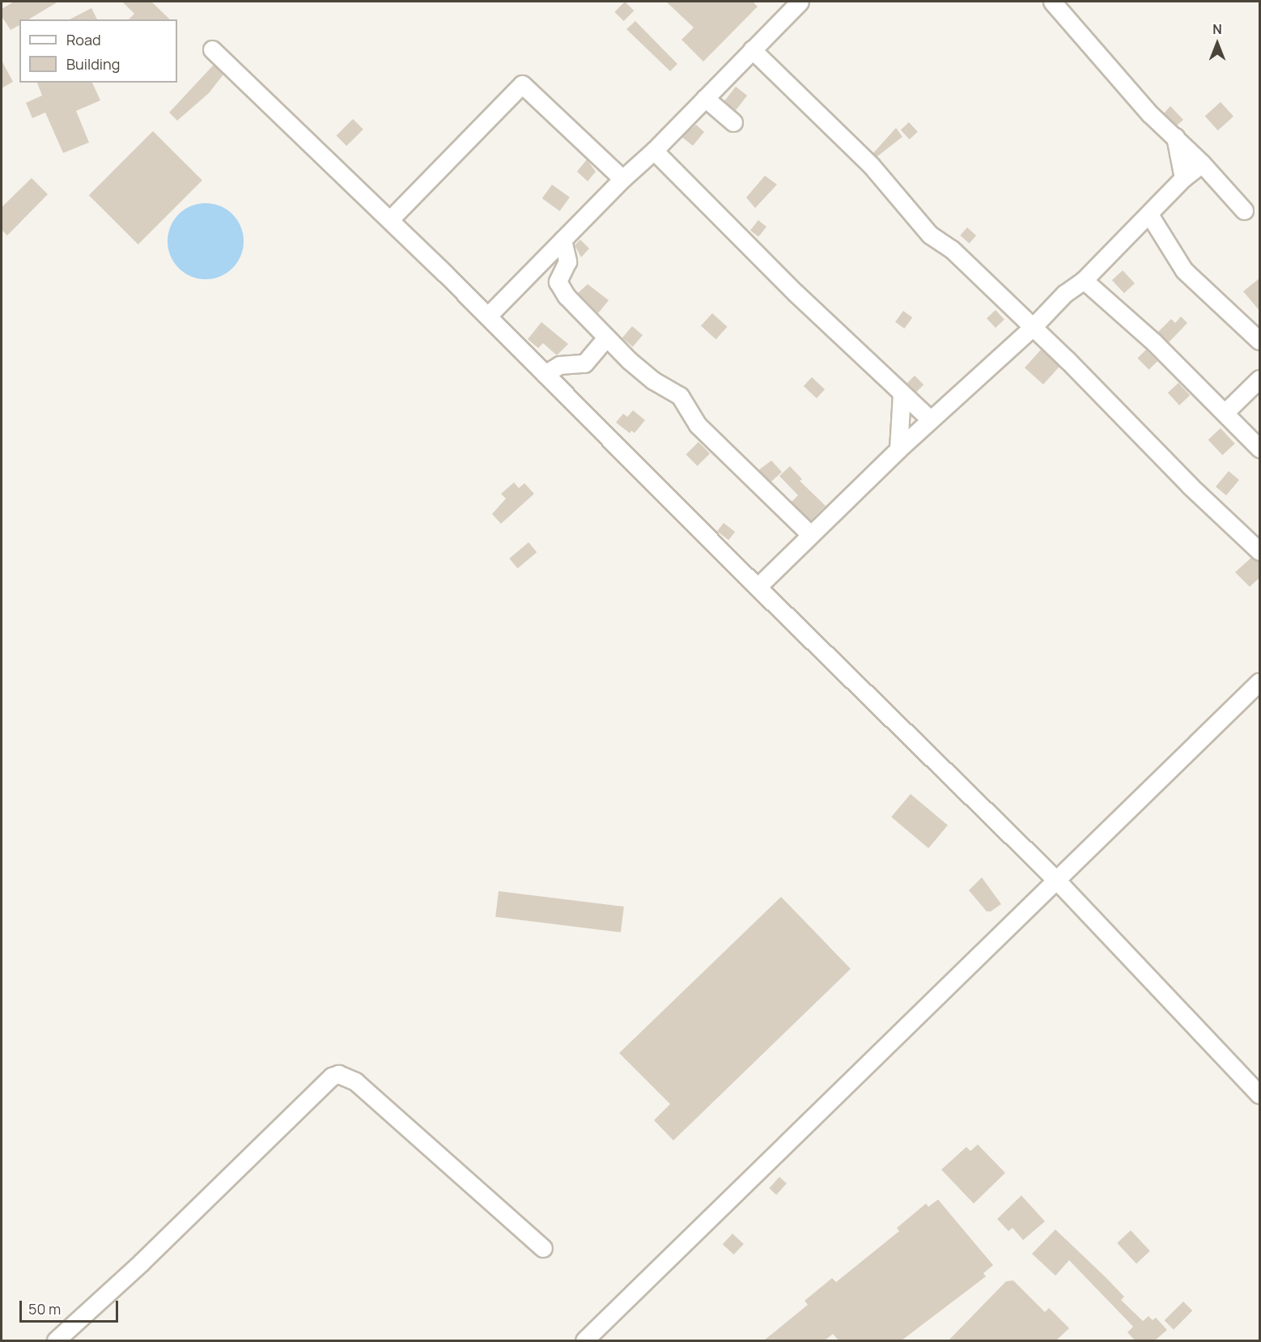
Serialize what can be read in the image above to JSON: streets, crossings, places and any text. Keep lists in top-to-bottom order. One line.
{"legend":["Road","Building"],"scale_bar":"50 m","north":"top"}
